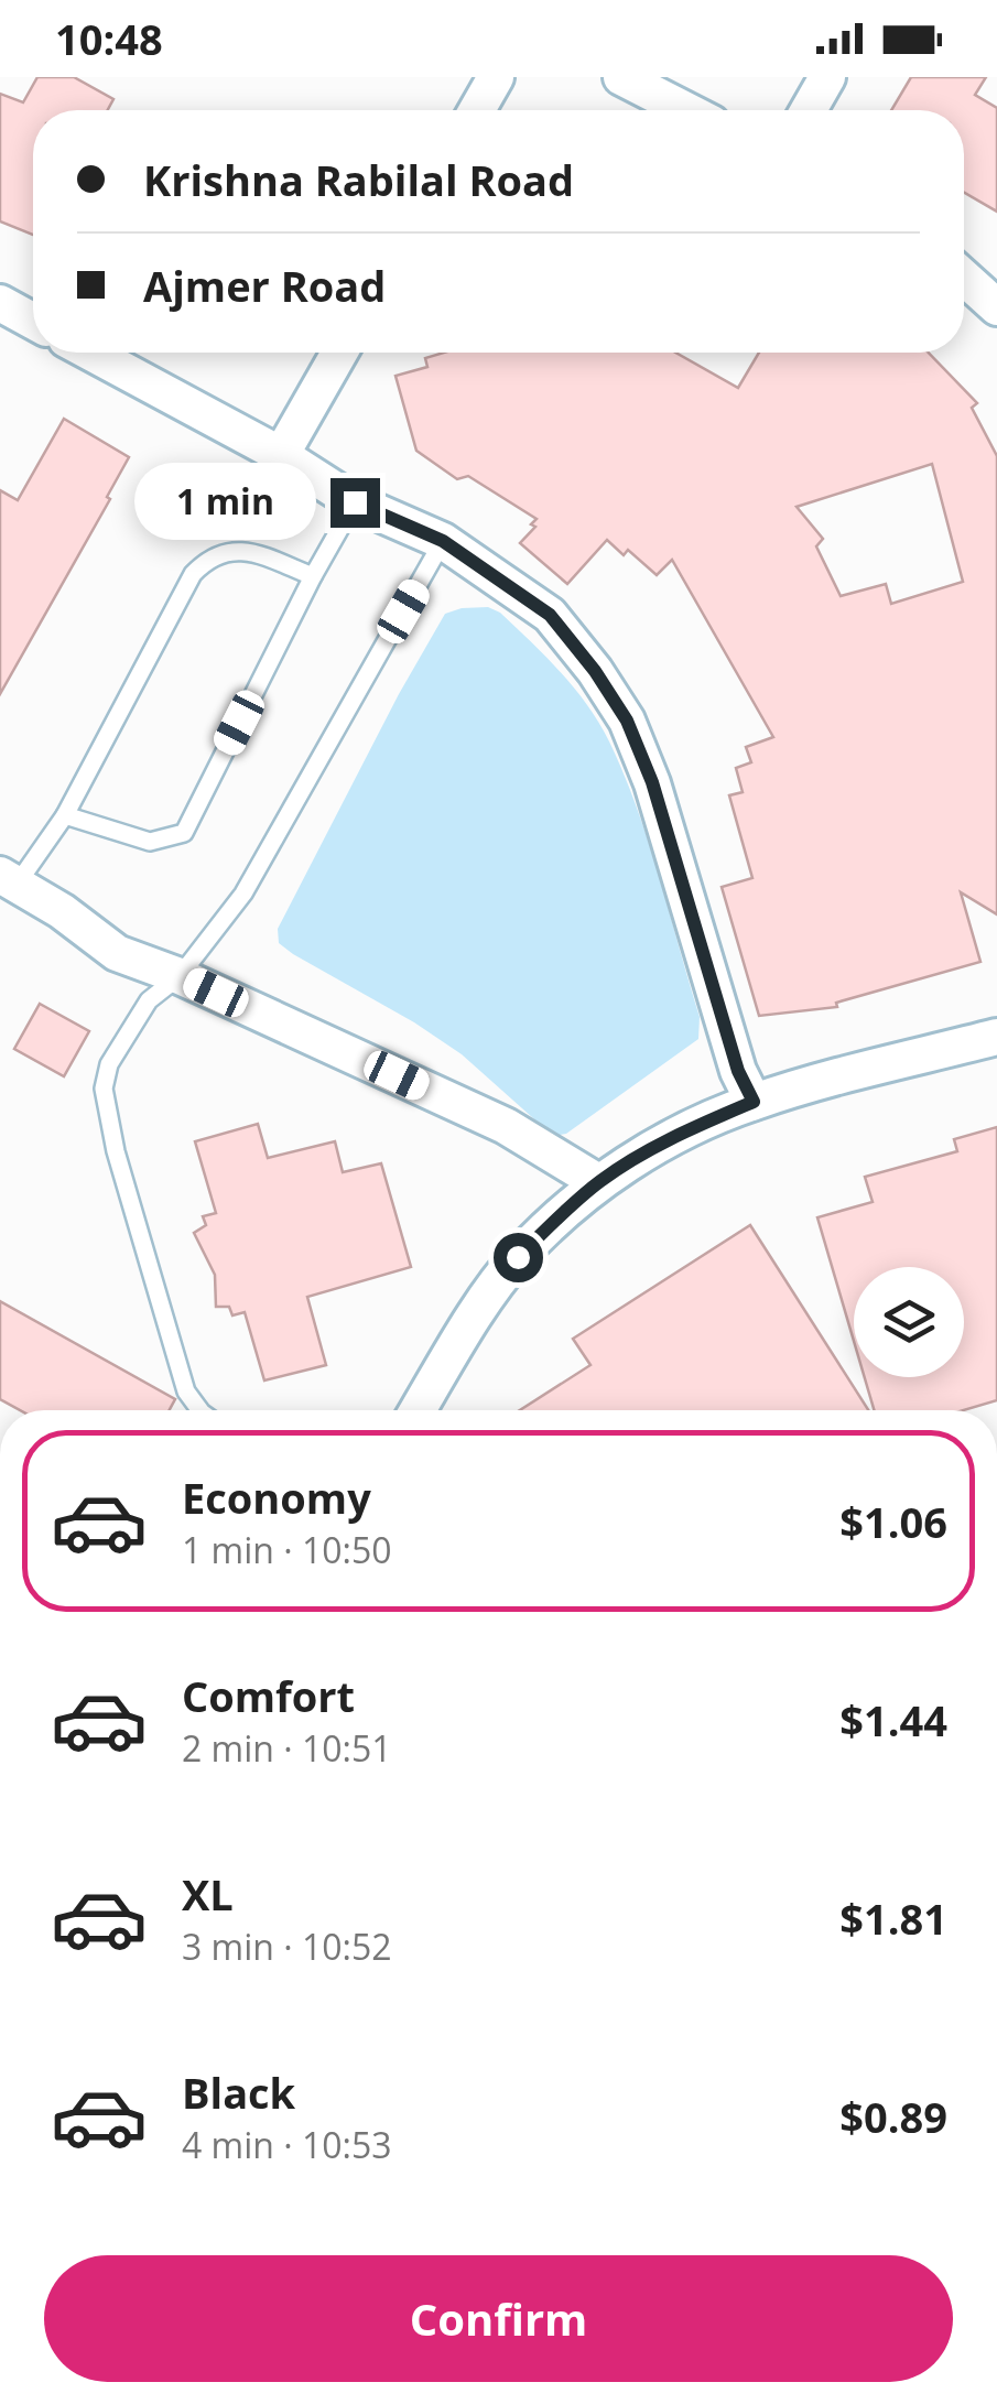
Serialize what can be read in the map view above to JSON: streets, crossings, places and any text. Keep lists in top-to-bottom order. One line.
{"page":{"status":"10:48","banner":["Krishna Rabilal Road","Ajmer Road"],"bubble":"1 min","list":[{"name":"Economy","note":"1 min · 10:50","value":"$1.06"},{"name":"Comfort","note":"2 min · 10:51","value":"$1.44"},{"name":"XL","note":"3 min · 10:52","value":"$1.81"},{"name":"Black","note":"4 min · 10:53","value":"$0.89"}],"buttons":"Confirm"}}
